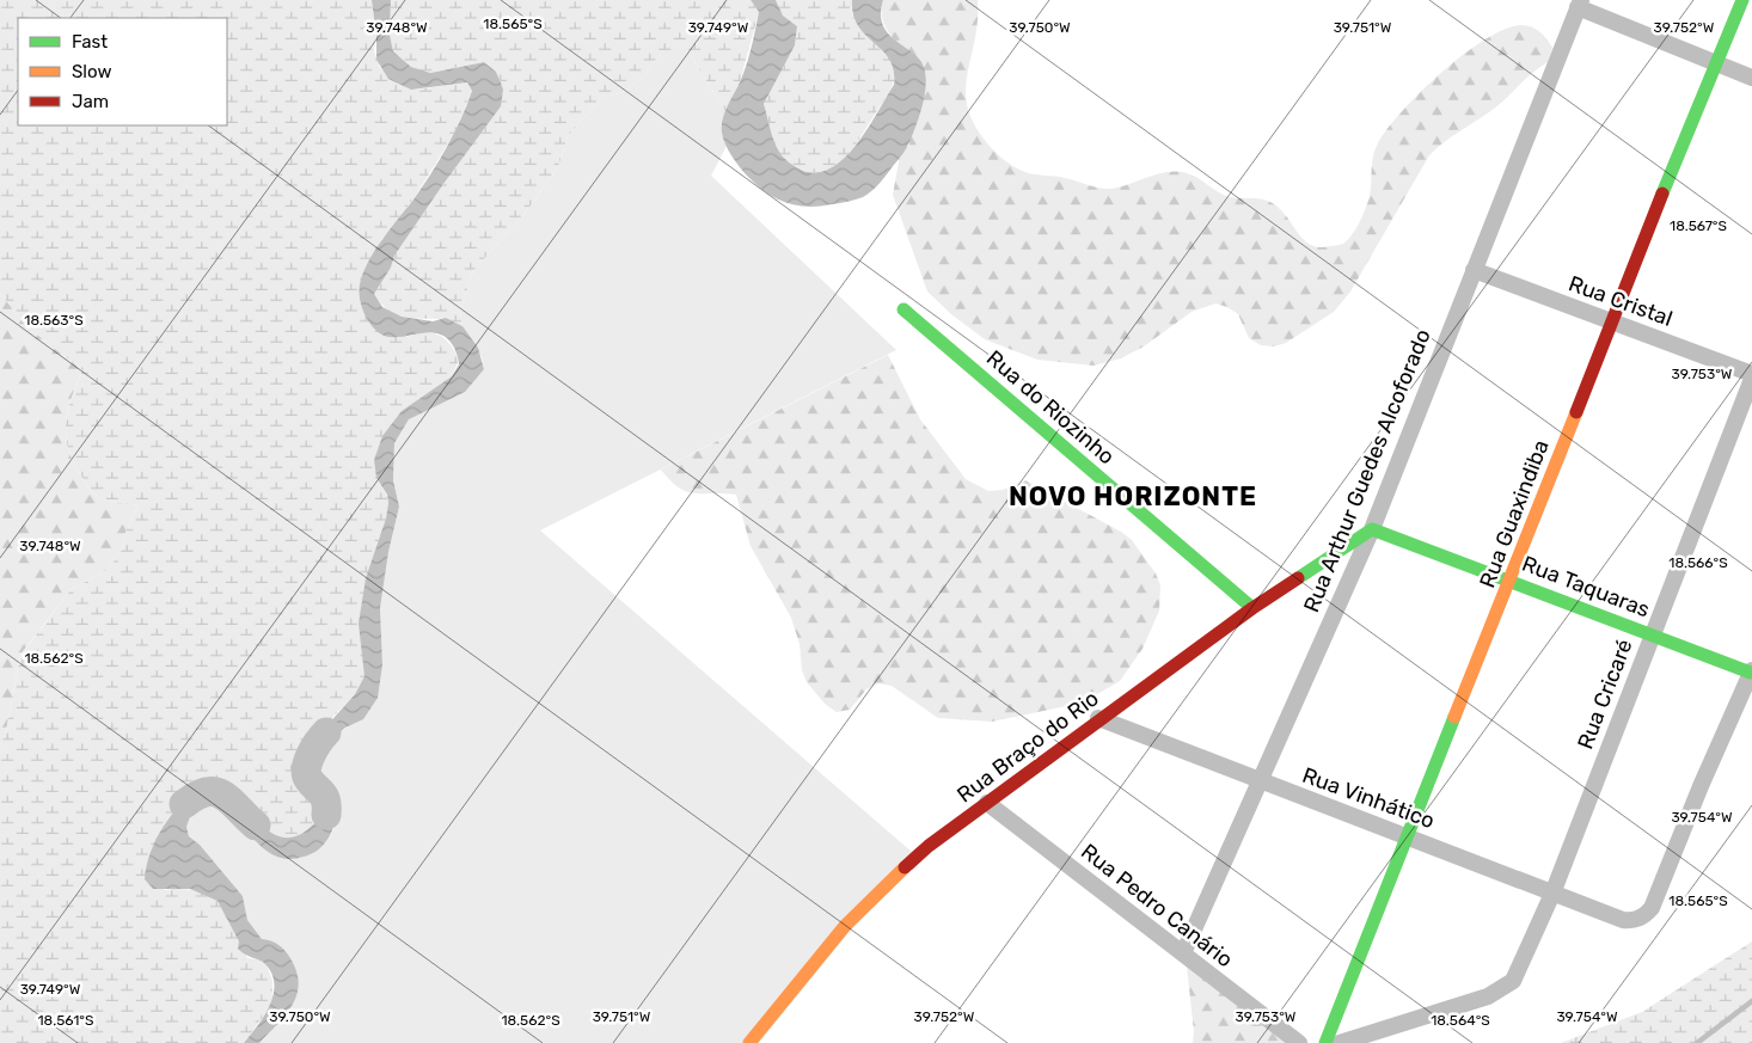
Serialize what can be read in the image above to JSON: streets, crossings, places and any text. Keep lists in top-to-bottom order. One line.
{"streets":{"street":["Rua Cristal","Rua do Riozinho","Rua Arthur Guedes Alcoforado","Rua Guaxindiba","Rua Taquaras","Rua Cricaré","Rua Braço do Rio","Rua Vinhático","Rua Pedro Canário"]},"crossings":[["Rua Cristal","Rua Arthur Guedes Alcoforado"],["Rua Cristal","Rua Guaxindiba"],["Rua Cristal","Rua Cricaré"],["Rua do Riozinho","Rua Braço do Rio"],["Rua Arthur Guedes Alcoforado","Rua Taquaras"],["Rua Arthur Guedes Alcoforado","Rua Braço do Rio"],["Rua Arthur Guedes Alcoforado","Rua Vinhático"],["Rua Arthur Guedes Alcoforado","Rua Pedro Canário"],["Rua Guaxindiba","Rua Taquaras"],["Rua Guaxindiba","Rua Vinhático"],["Rua Taquaras","Rua Cricaré"],["Rua Taquaras","Rua Braço do Rio"],["Rua Taquaras","Rua Vinhático"],["Rua Cricaré","Rua Vinhático"],["Rua Braço do Rio","Rua Vinhático"],["Rua Braço do Rio","Rua Pedro Canário"]],"districts":["NOVO HORIZONTE"],"legend":["Fast","Slow","Jam"],"coordinates":["18.565°S","39.751°W","39.748°W","39.749°W","39.750°W","39.752°W","18.567°S","18.563°S","39.753°W","18.566°S","18.562°S","39.754°W","18.561°S","18.564°S"]}
